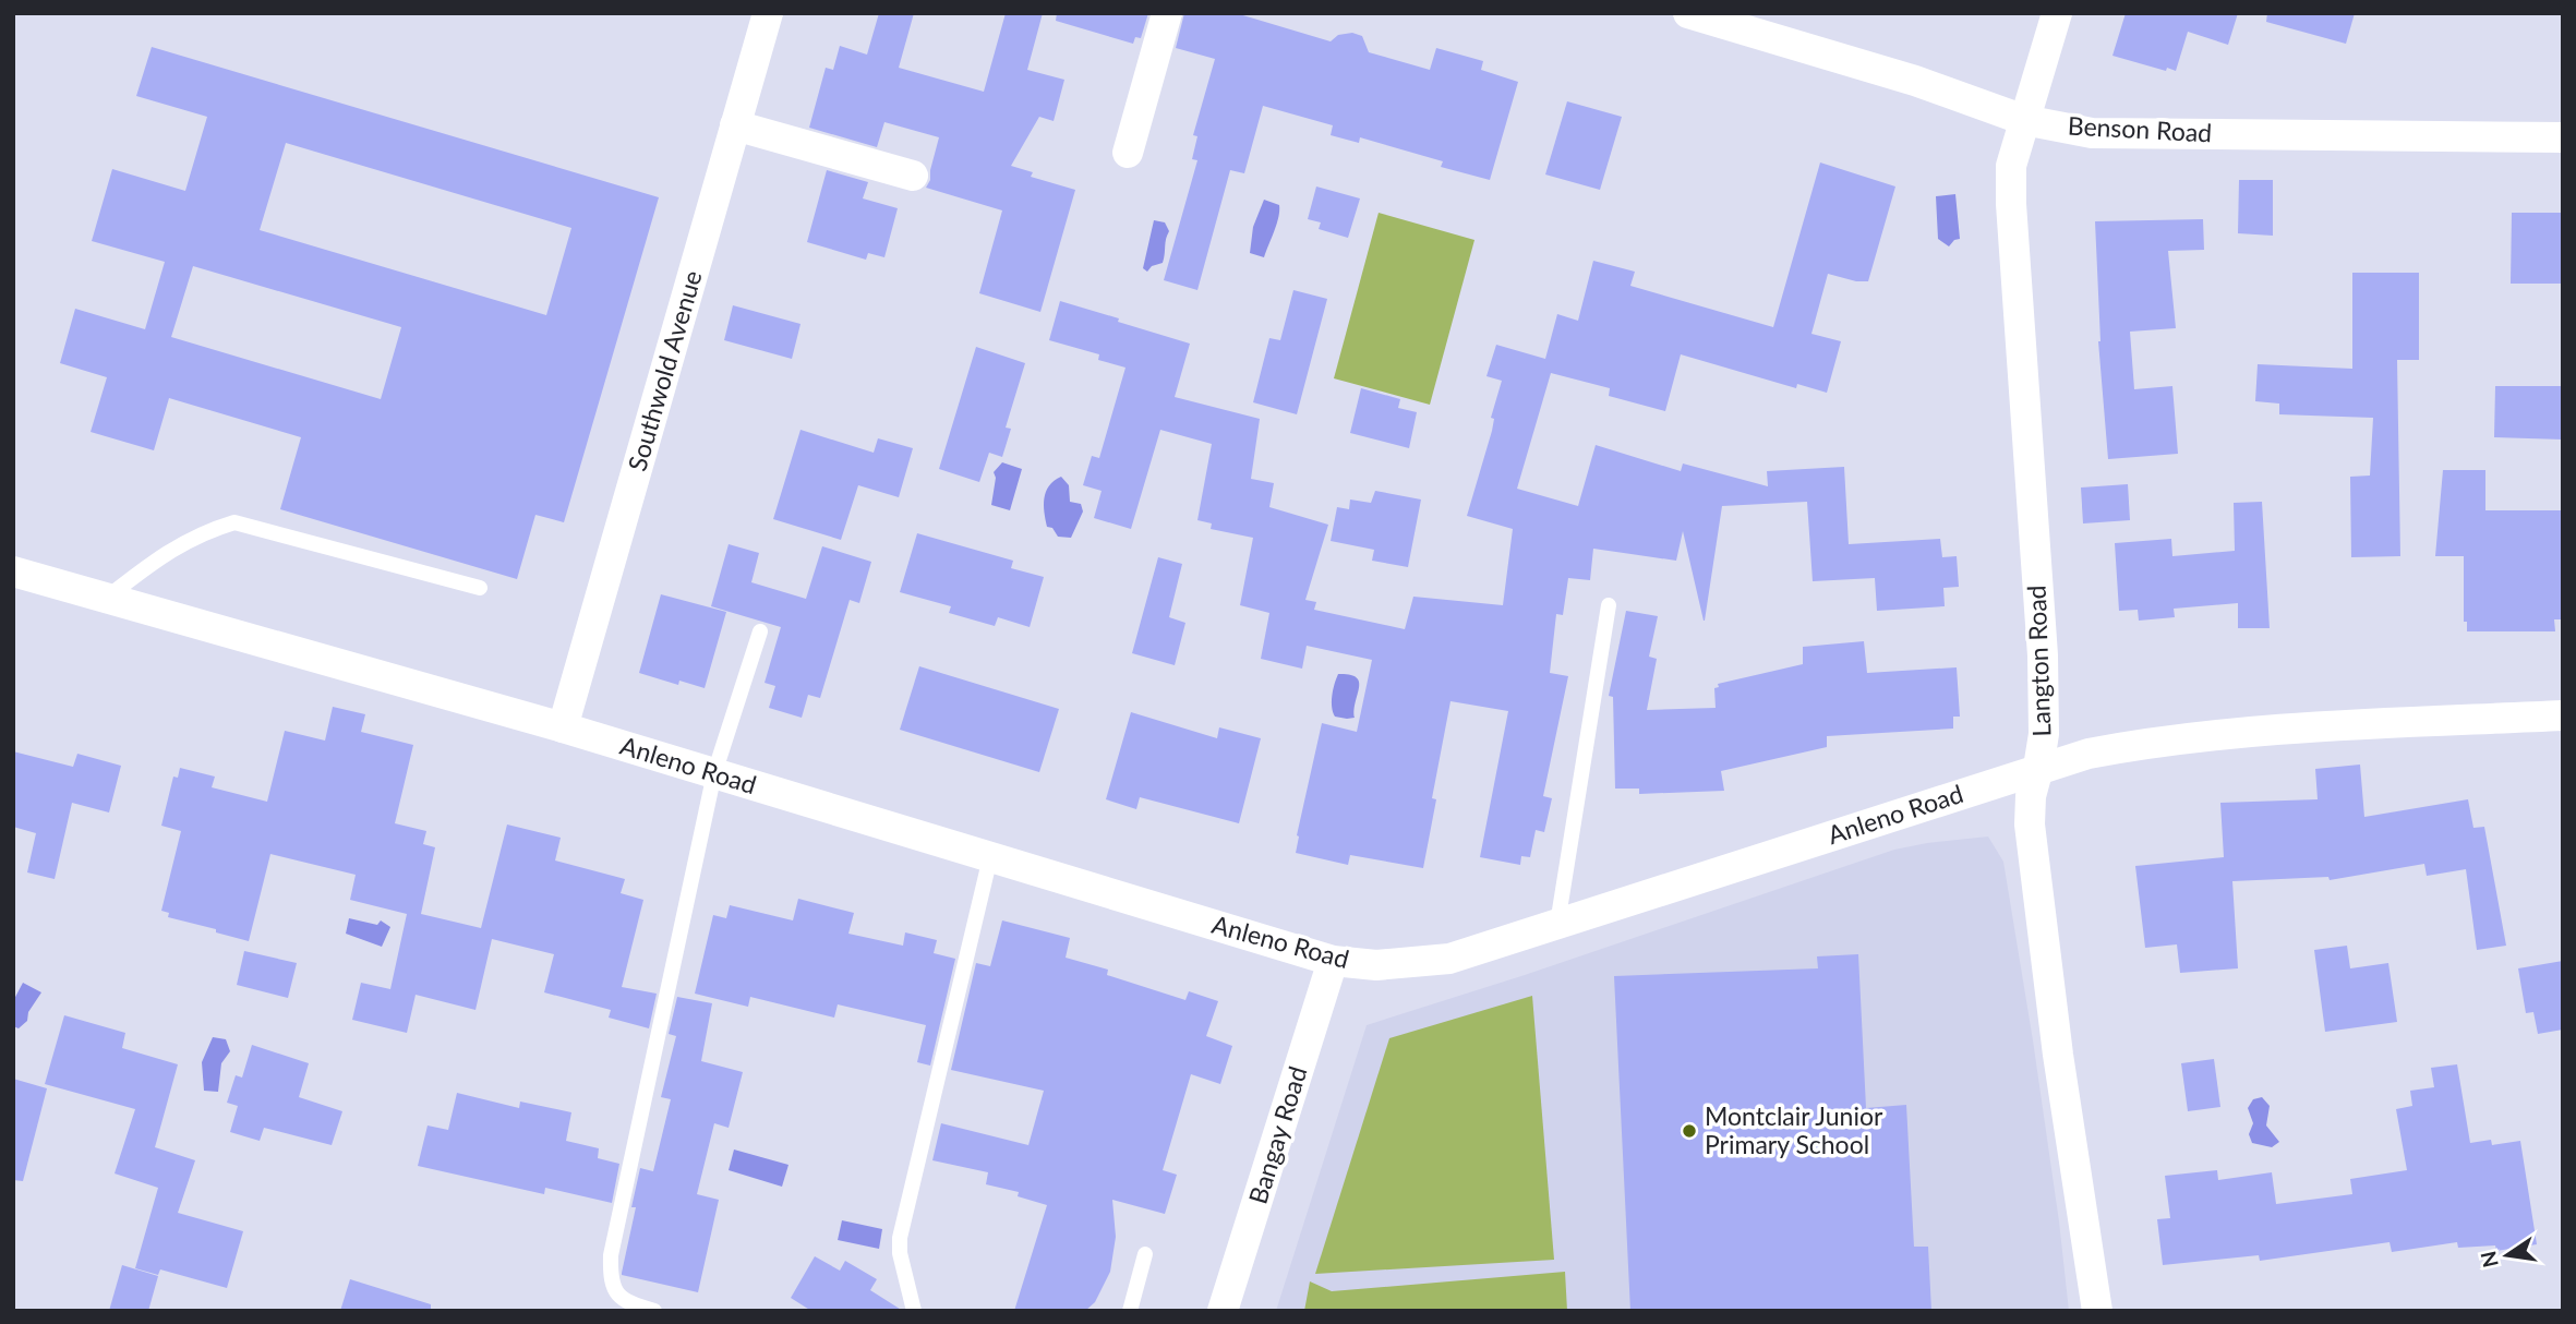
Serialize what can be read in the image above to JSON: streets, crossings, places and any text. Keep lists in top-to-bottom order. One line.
{"streets":{"street":["Benson Road","Southwold Avenue","Langton Road","Anleno Road","Bangay Road"]},"crossings":[["Benson Road","Langton Road"],["Southwold Avenue","Anleno Road"],["Langton Road","Anleno Road"],["Anleno Road","Bangay Road"]],"places":["Montclair Junior Primary School"],"north":"left"}
